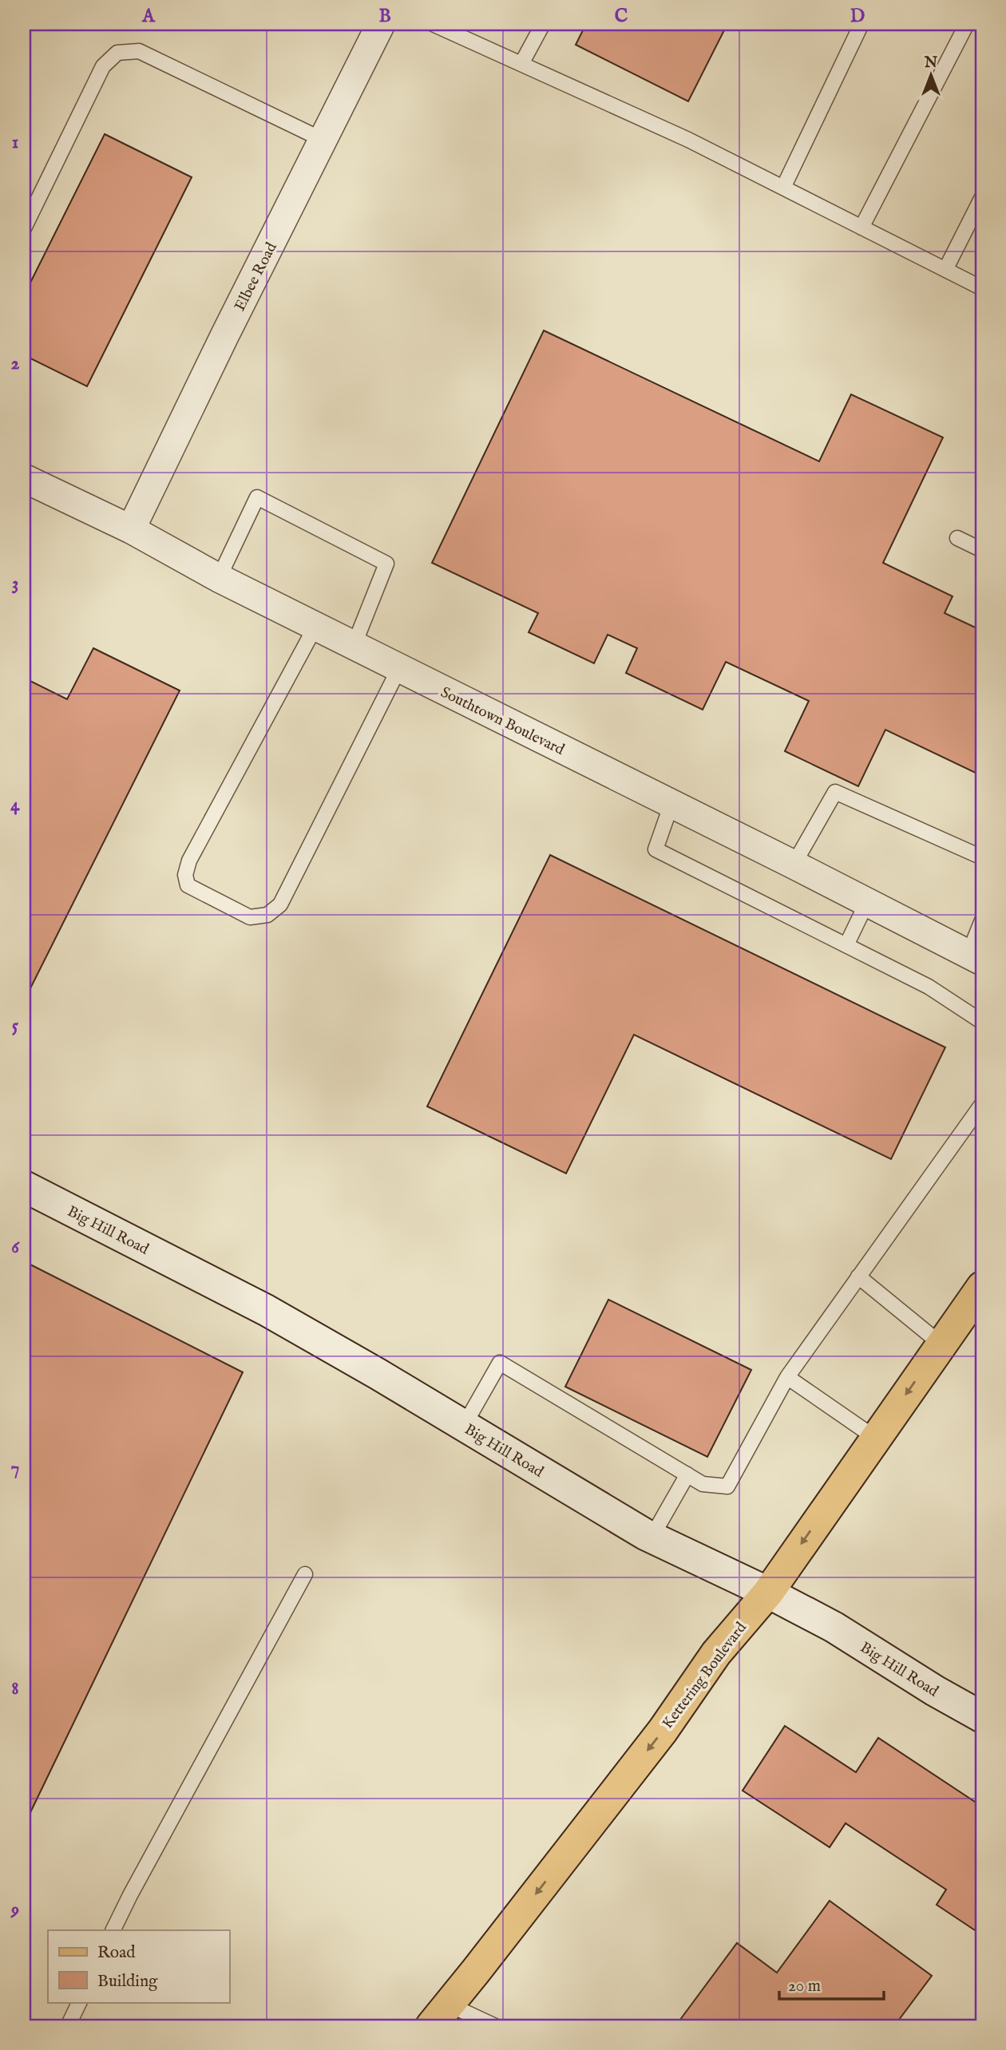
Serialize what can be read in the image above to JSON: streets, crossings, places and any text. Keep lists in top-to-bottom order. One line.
{"streets":{"main road":["Kettering Boulevard"],"street":["Elbee Road","Southtown Boulevard","Big Hill Road"]},"crossings":[["Elbee Road","Southtown Boulevard"],["Big Hill Road","Kettering Boulevard"]],"one_way":["Kettering Boulevard"],"legend":["Road","Building"],"scale_bar":"20 m","north":"top","grid":{"columns":["A","B","C","D"],"rows":["1","2","3","4","5","6","7","8","9"]}}
